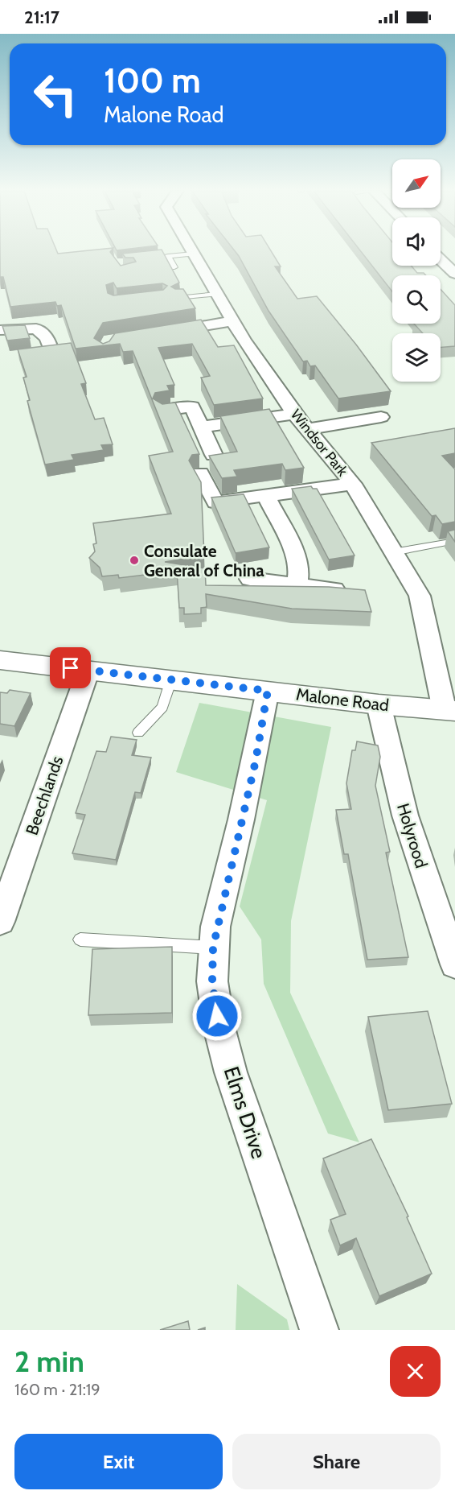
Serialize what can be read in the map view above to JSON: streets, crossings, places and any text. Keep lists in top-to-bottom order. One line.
{"streets":{"main road":["Malone Road"],"street":["Windsor Park","Beechlands","Holyrood","Elms Drive"]},"crossings":[["Windsor Park","Malone Road"],["Malone Road","Beechlands"],["Malone Road","Holyrood"],["Malone Road","Elms Drive"]],"places":["Consulate General of China"],"north":"top right","page":{"status":"21:17","turn":["100 m","Malone Road"],"heading":["2 min","160 m · 21:19"],"buttons":["Exit","Share"]}}
